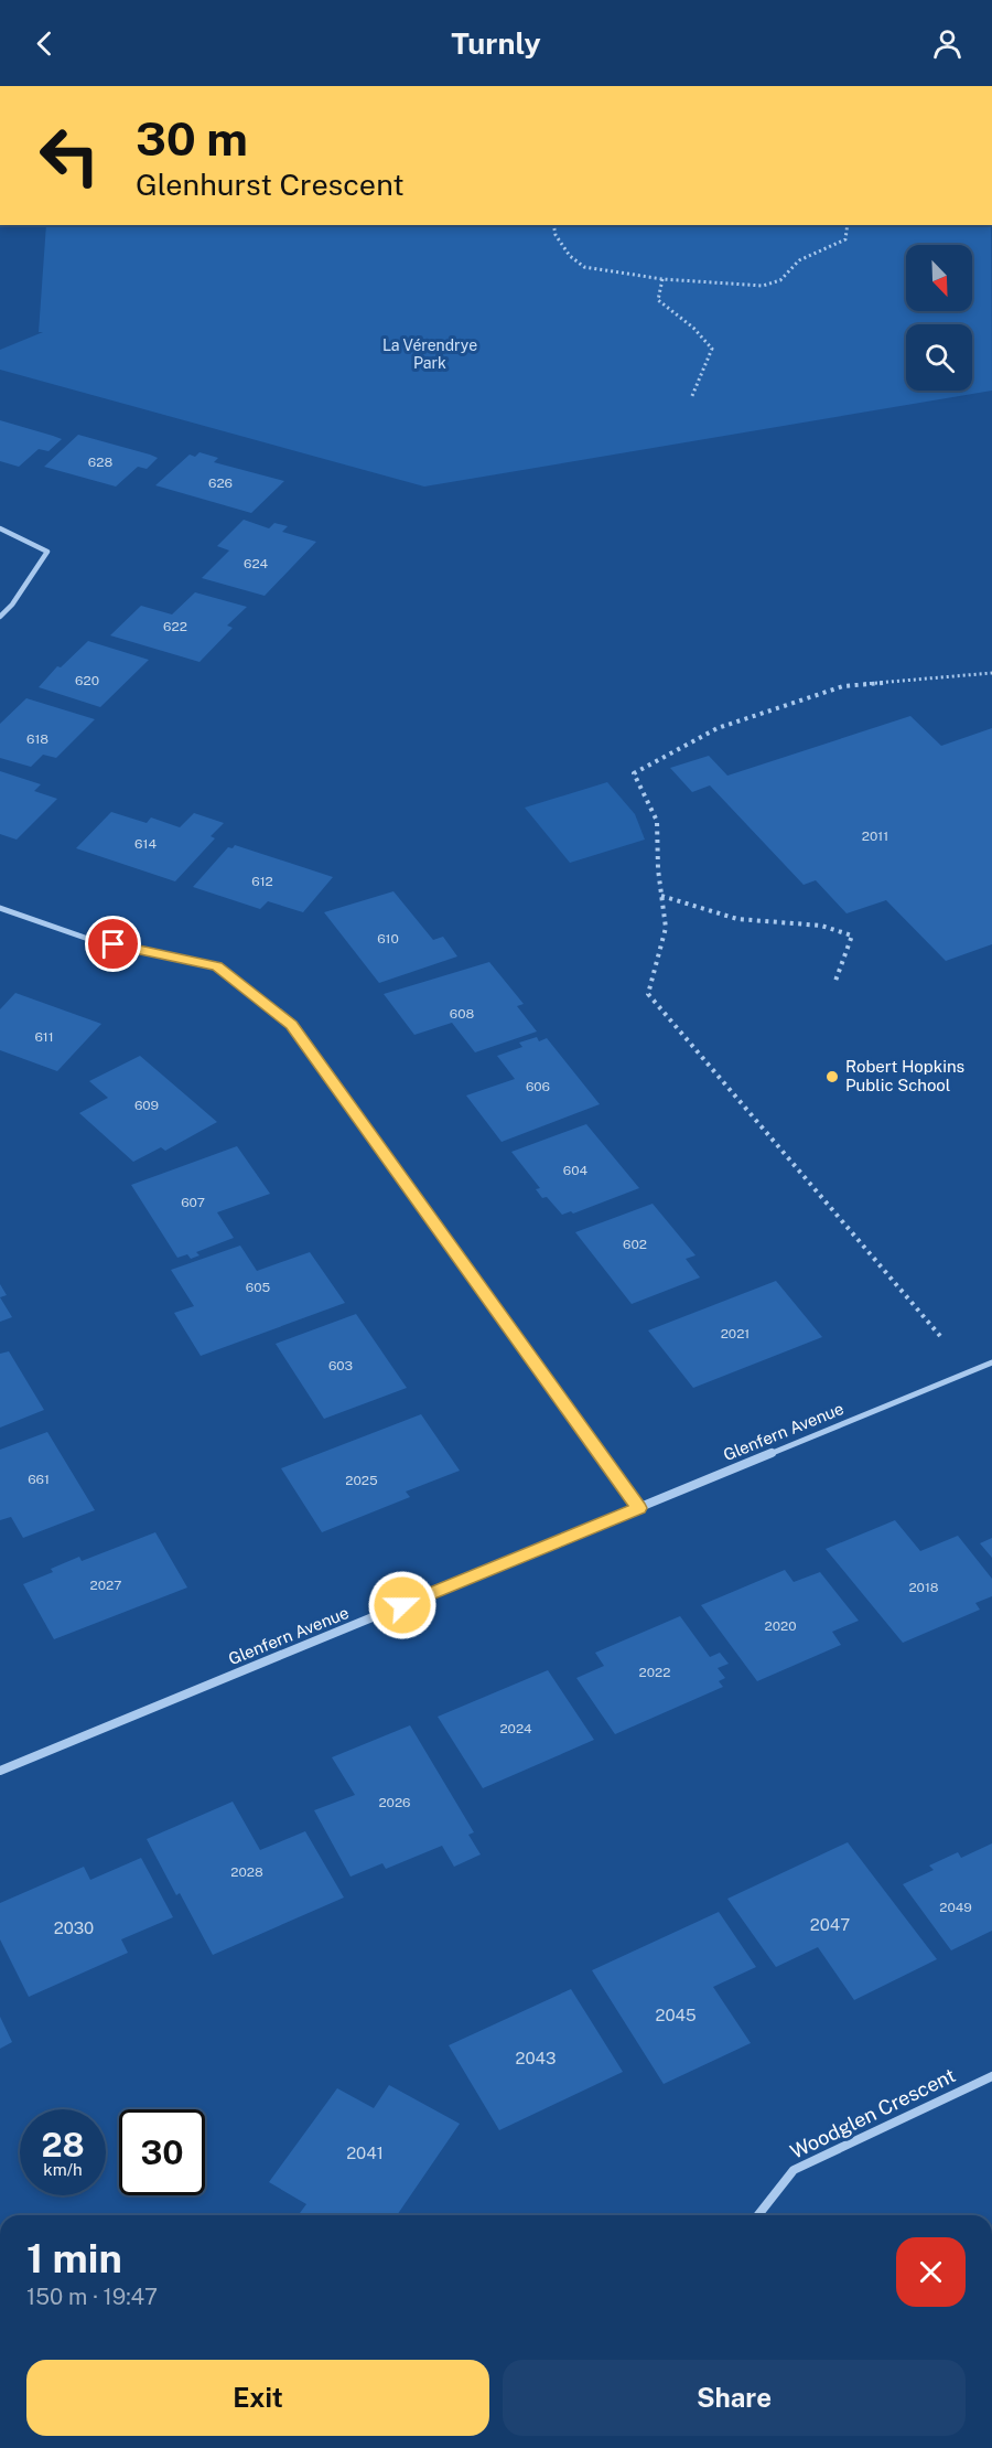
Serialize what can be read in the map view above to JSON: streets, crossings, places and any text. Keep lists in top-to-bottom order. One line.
{"streets":{"street":["Glenfern Avenue","Woodglen Crescent"]},"parks":["La Vérendrye Park"],"places":["Robert Hopkins Public School"],"house_numbers":["628","626","624","622","620","618","2011","614","612","610","608","611","606","609","604","607","602","605","2021","603","661","2025","2027","2018","2020","2022","2024","2026","2028","2049","2047","2030","2045","2043","2041"],"north":"bottom right","page":{"header":"Turnly","turn":["30 m","Glenhurst Crescent"],"speed":"28 km/h","limit":"30","heading":["1 min","150 m · 19:47"],"buttons":["Exit","Share"]}}
